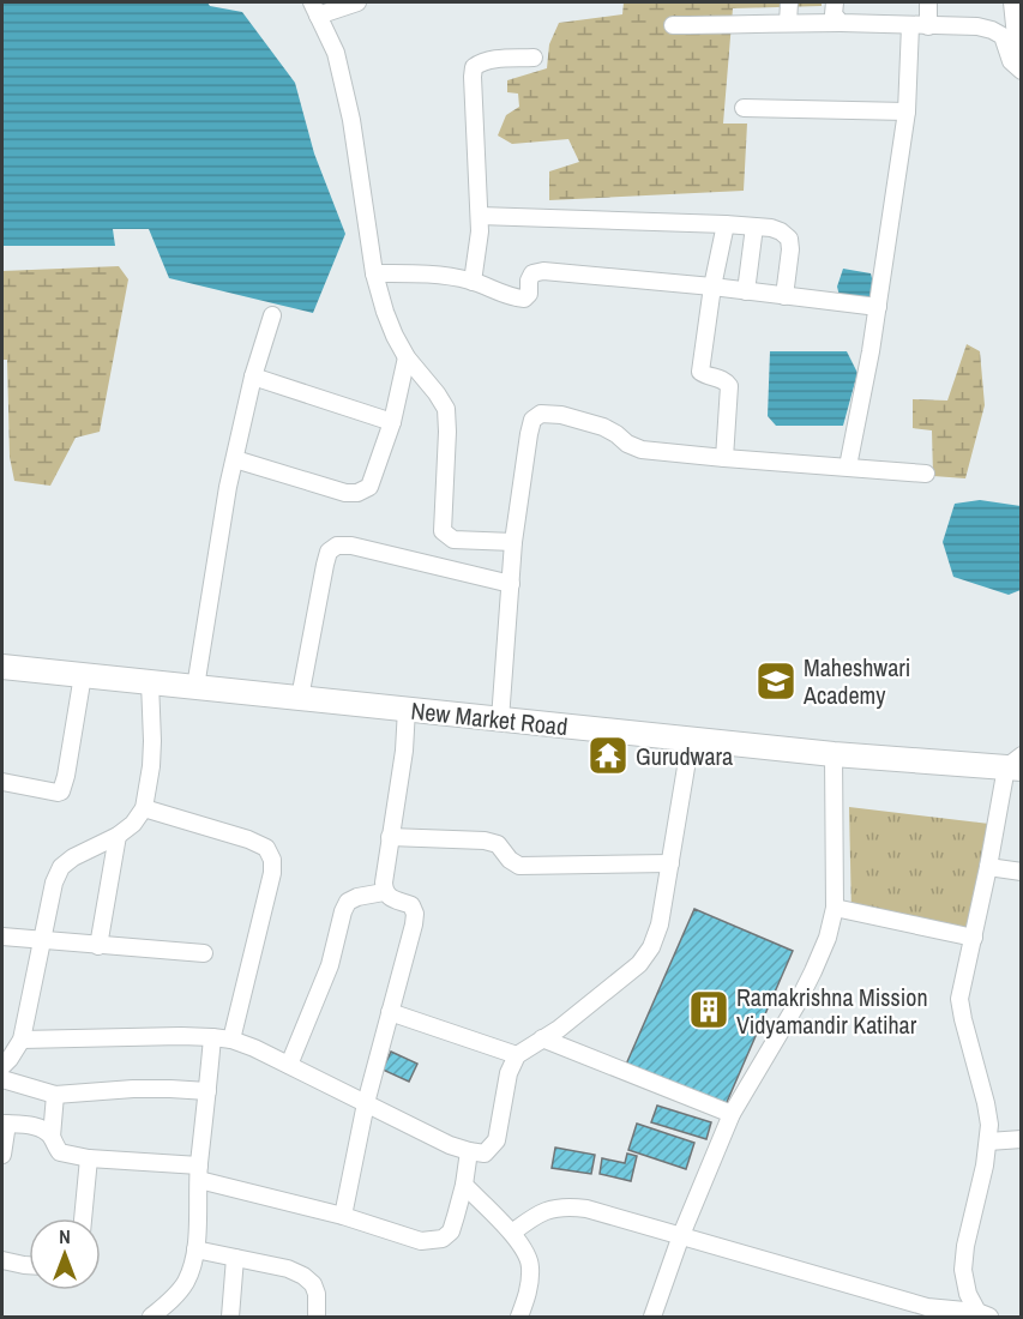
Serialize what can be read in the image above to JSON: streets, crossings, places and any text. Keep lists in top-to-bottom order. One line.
{"streets":{"street":["New Market Road"]},"places":{"school or university":["Maheshwari Academy"],"temple":["Gurudwara"],"building":["Ramakrishna Mission Vidyamandir Katihar"]},"north":"top"}
